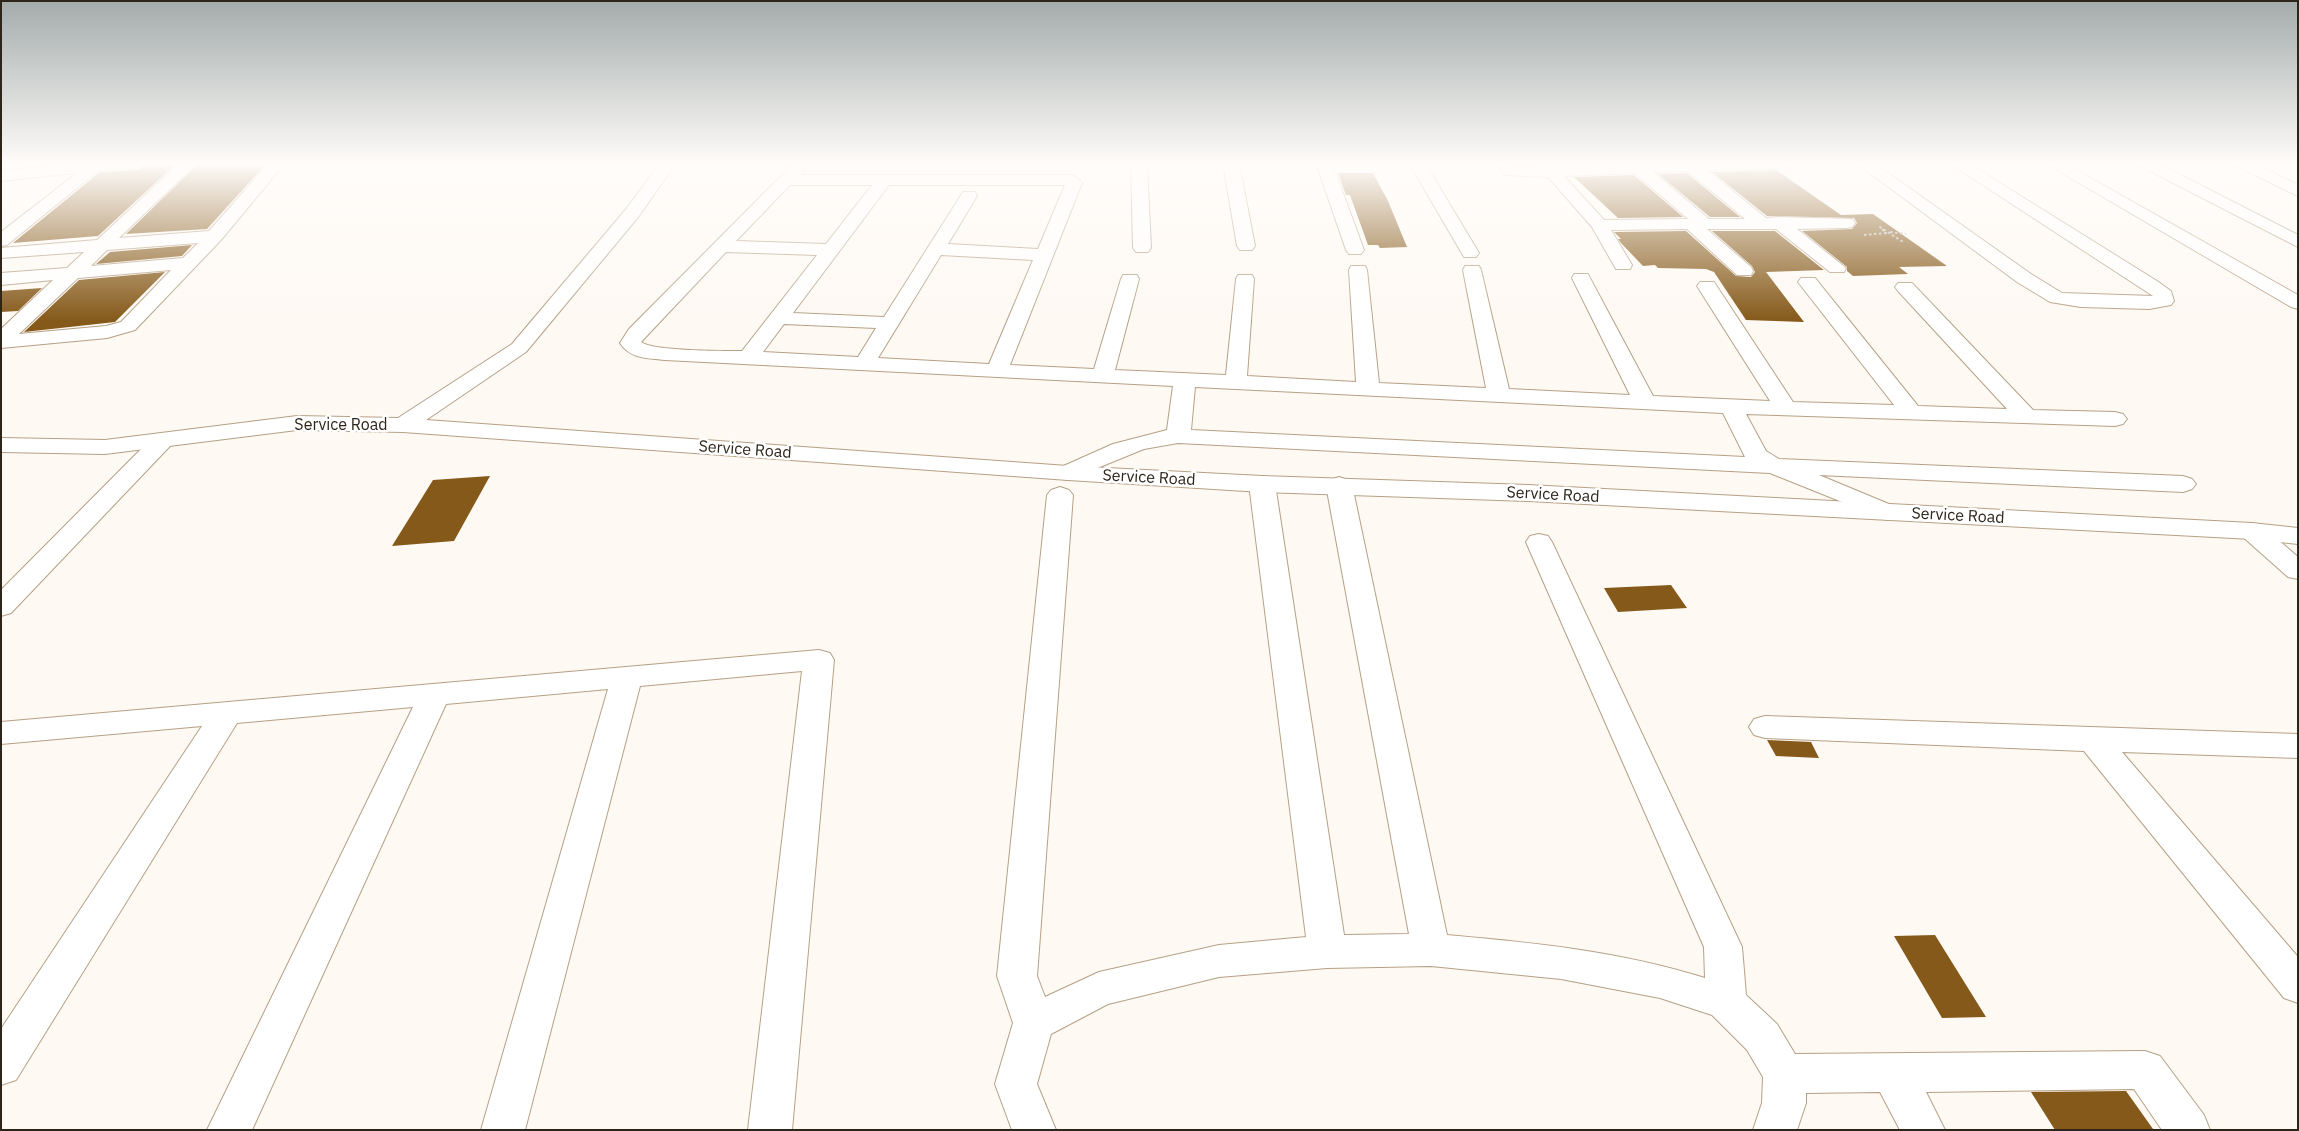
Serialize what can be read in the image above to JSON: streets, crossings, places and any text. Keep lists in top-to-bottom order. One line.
{"streets":{"street":["Service Road"]}}
